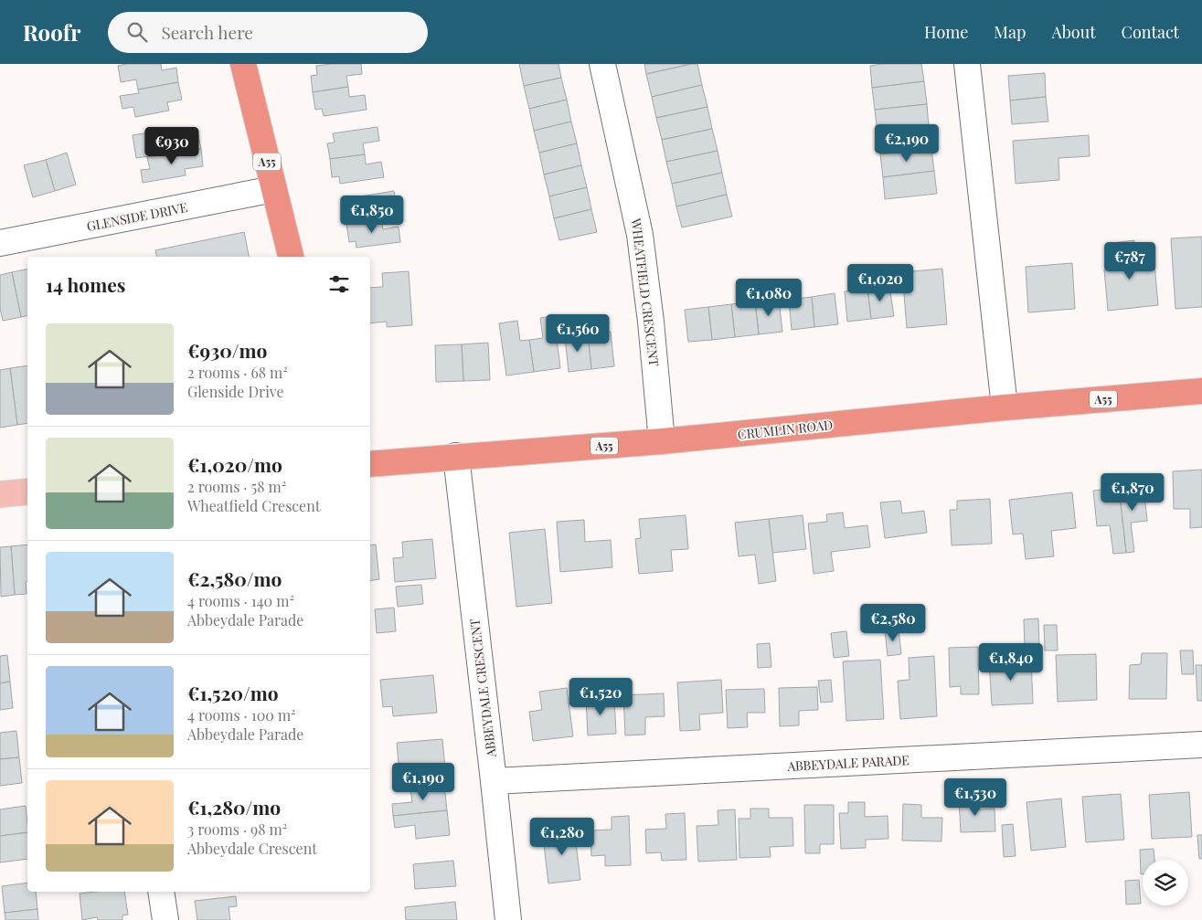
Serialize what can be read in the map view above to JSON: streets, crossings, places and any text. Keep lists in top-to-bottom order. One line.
{"streets":{"highway":["A55","CRUMLIN ROAD"],"street":["GLENSIDE DRIVE","WHEATFIELD CRESCENT","ABBEYDALE CRESCENT","ABBEYDALE PARADE"]},"crossings":[["A55","GLENSIDE DRIVE"],["WHEATFIELD CRESCENT","CRUMLIN ROAD"],["CRUMLIN ROAD","ABBEYDALE CRESCENT"],["ABBEYDALE CRESCENT","ABBEYDALE PARADE"]],"page":{"header":"Roofr","search":"Search here","nav":["Home","Map","About","Contact"],"price":["€2,190","€930","€1,850","€787","€1,020","€1,080","€1,560","€1,870","€2,580","€1,840","€1,520","€1,190","€1,530","€1,280"],"heading":"14 homes","list":[{"name":"€930/mo","note":"2 rooms · 68 m² · Glenside Drive"},{"name":"€1,020/mo","note":"2 rooms · 58 m² · Wheatfield Crescent"},{"name":"€2,580/mo","note":"4 rooms · 140 m² · Abbeydale Parade"},{"name":"€1,520/mo","note":"4 rooms · 100 m² · Abbeydale Parade"},{"name":"€1,280/mo","note":"3 rooms · 98 m² · Abbeydale Crescent"}]}}
